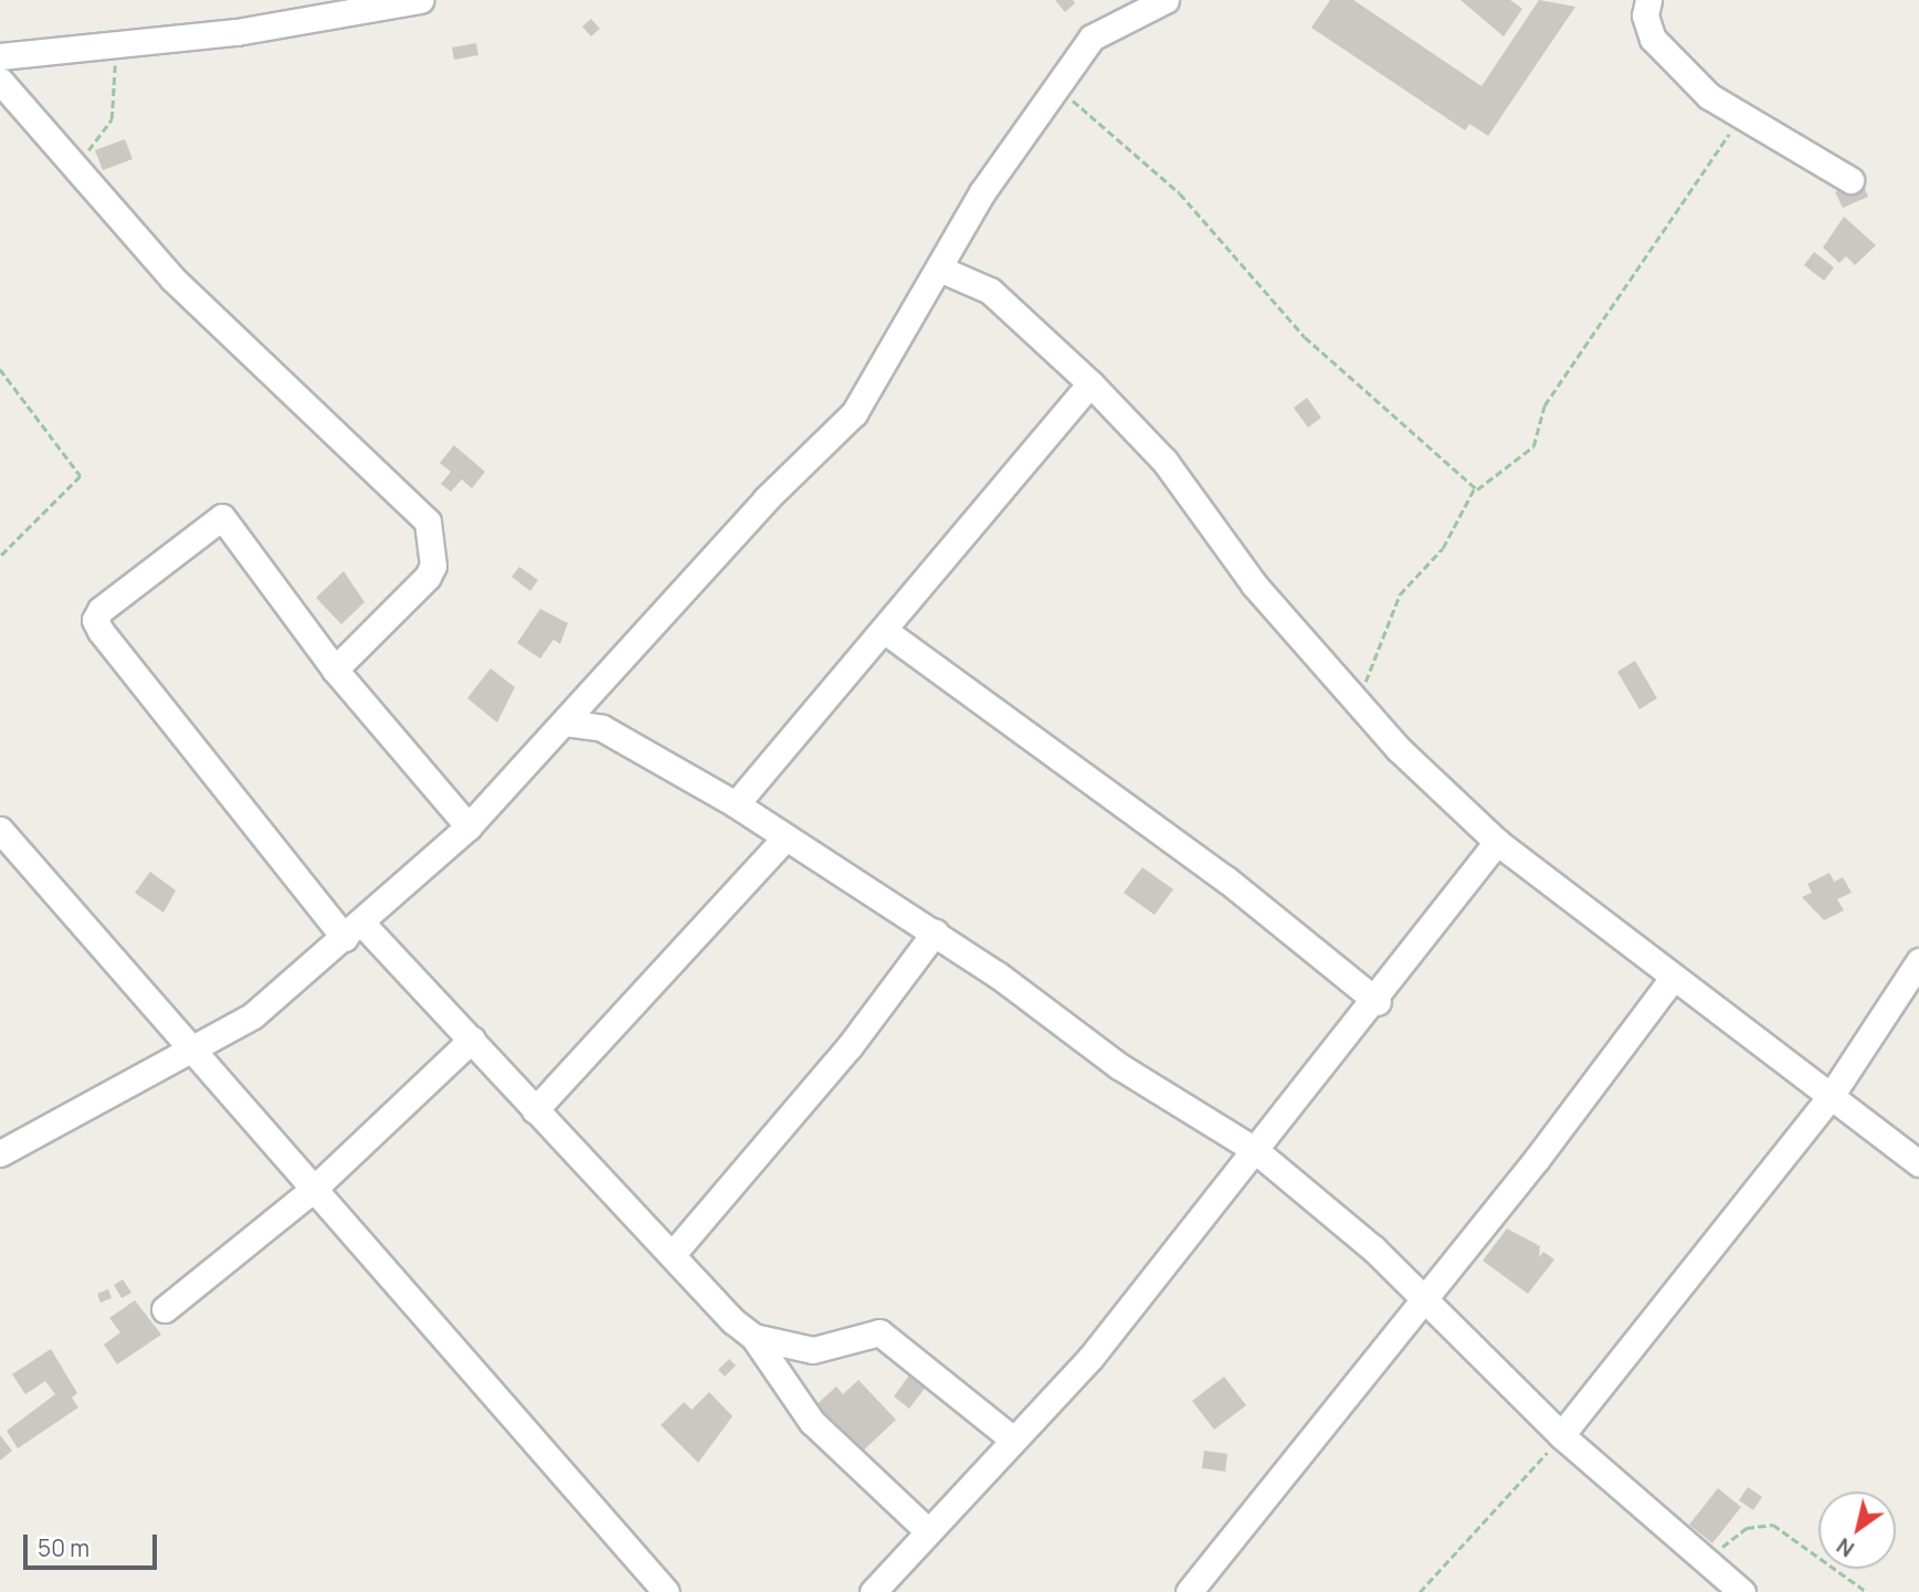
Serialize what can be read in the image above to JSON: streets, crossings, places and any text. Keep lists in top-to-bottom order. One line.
{"scale_bar":"50 m","north":"bottom left"}
